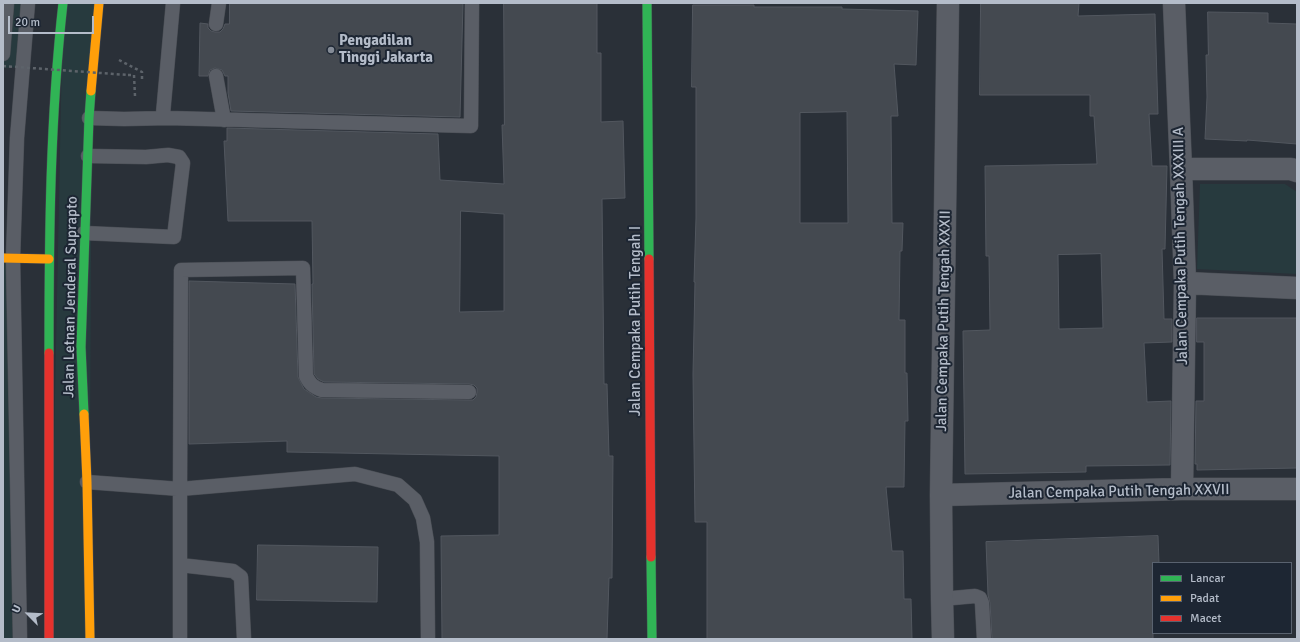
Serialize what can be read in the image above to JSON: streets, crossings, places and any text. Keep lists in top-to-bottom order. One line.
{"streets":{"main road":["Jalan Letnan Jenderal Suprapto","Jalan Cempaka Putih Tengah I"],"street":["Jalan Cempaka Putih Tengah XXXIII A","Jalan Cempaka Putih Tengah XXXII","Jalan Cempaka Putih Tengah XXVII"]},"crossings":[["Jalan Cempaka Putih Tengah XXXIII A","Jalan Cempaka Putih Tengah XXVII"],["Jalan Cempaka Putih Tengah XXXII","Jalan Cempaka Putih Tengah XXVII"]],"places":["Pengadilan Tinggi Jakarta"],"legend":["Lancar","Padat","Macet"],"scale_bar":"20 m","north":"top left"}
